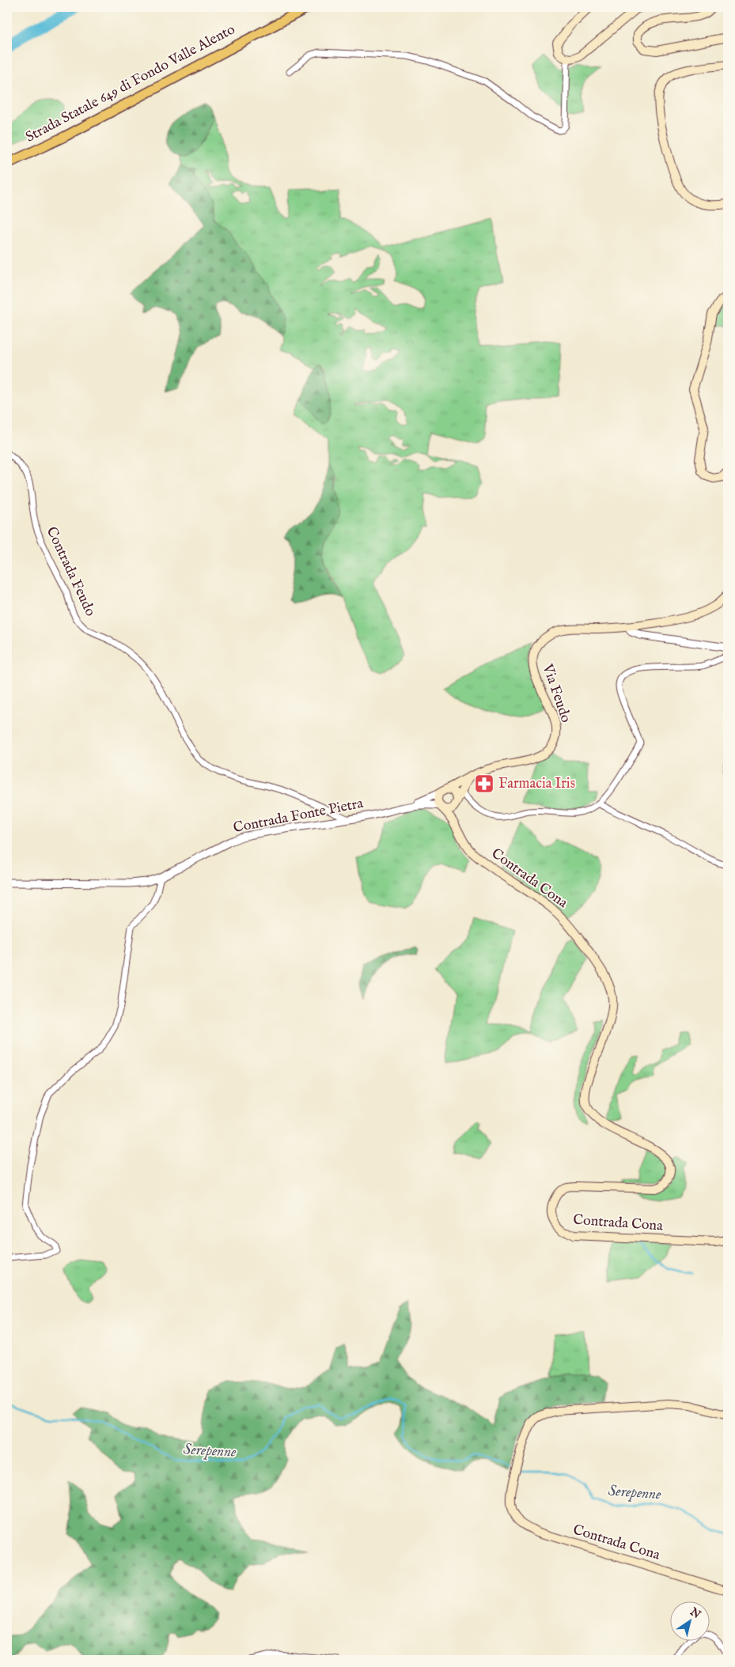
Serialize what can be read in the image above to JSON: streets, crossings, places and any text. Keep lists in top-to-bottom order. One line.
{"streets":{"highway":["Strada Statale 649 di Fondo Valle Alento"],"main road":["Via Feudo","Contrada Cona"],"street":["Contrada Feudo","Contrada Fonte Pietra"]},"crossings":[["Contrada Feudo","Contrada Fonte Pietra"],["Via Feudo","Contrada Cona"]],"water":["Serepenne"],"places":{"pharmacy":["Farmacia Iris"]},"north":"top right"}
